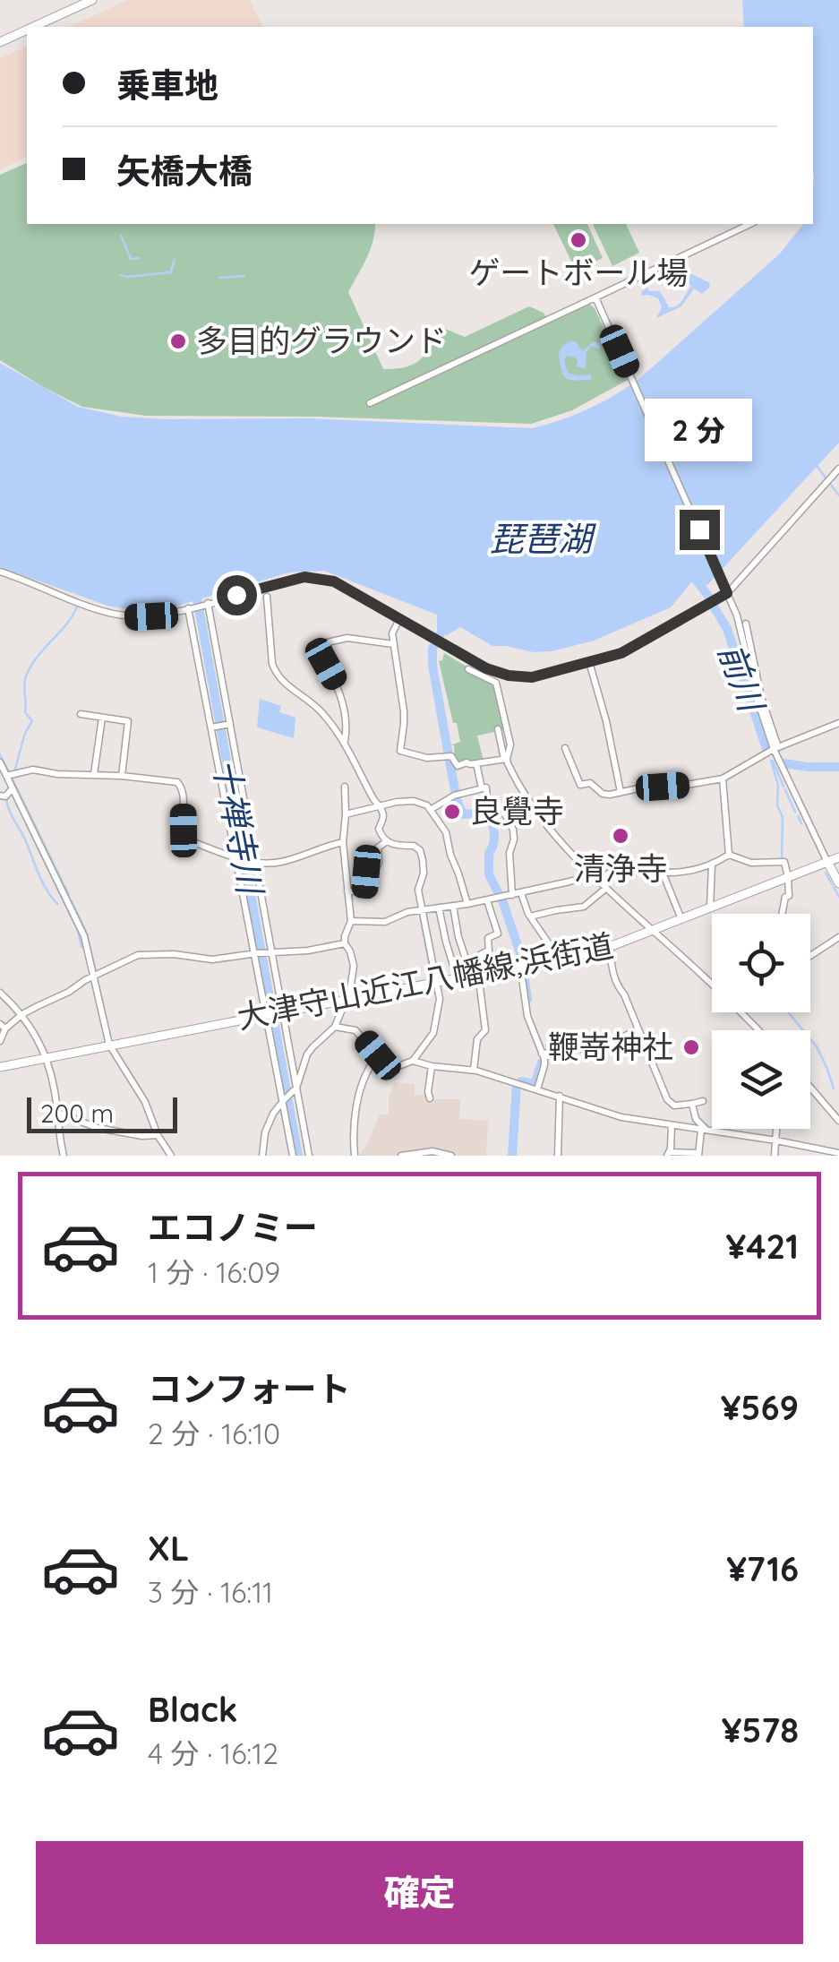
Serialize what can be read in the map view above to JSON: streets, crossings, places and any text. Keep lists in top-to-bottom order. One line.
{"streets":{"main road":["大津守山近江八幡線;浜街道"]},"water":["琵琶湖","前川","十禅寺川"],"places":["ゲートボール場","多目的グラウンド","良覺寺","清浄寺","鞭嵜神社"],"scale_bar":"200 m","page":{"banner":["乗車地","矢橋大橋"],"bubble":"2 分","scale":"200 m","list":[{"name":"エコノミー","note":"1 分 · 16:09","value":"¥421"},{"name":"コンフォート","note":"2 分 · 16:10","value":"¥569"},{"name":"XL","note":"3 分 · 16:11","value":"¥716"},{"name":"Black","note":"4 分 · 16:12","value":"¥578"}],"buttons":"確定"}}
